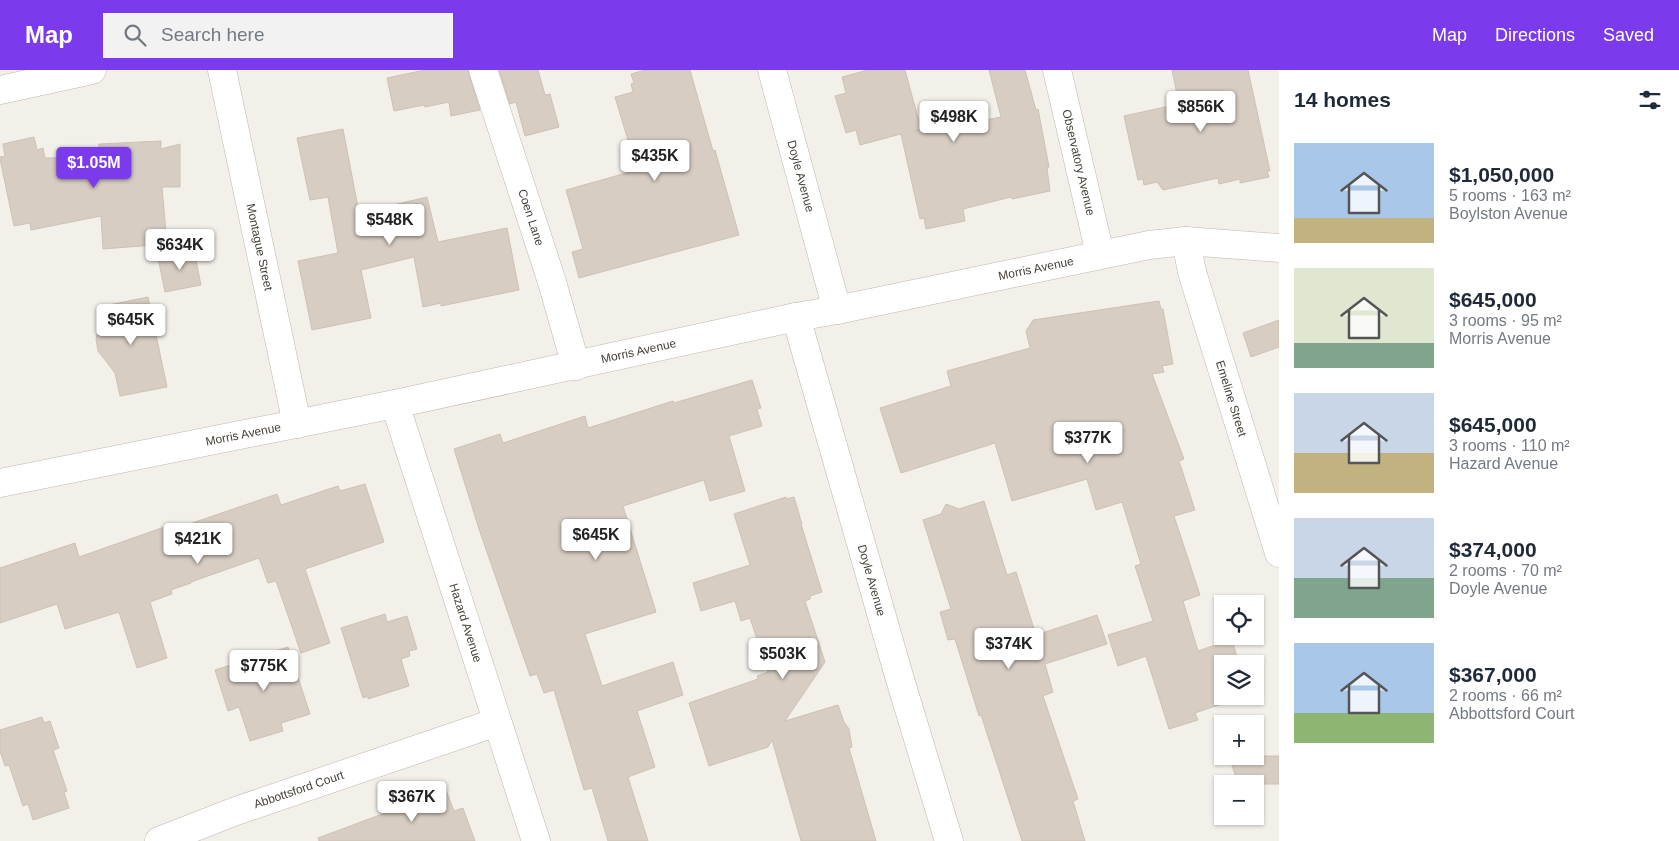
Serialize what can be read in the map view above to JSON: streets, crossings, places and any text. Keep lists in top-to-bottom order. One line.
{"streets":{"street":["Observatory Avenue","Doyle Avenue","Coen Lane","Montague Street","Morris Avenue","Emeline Street","Hazard Avenue","Abbottsford Court"]},"crossings":[["Observatory Avenue","Morris Avenue"],["Doyle Avenue","Morris Avenue"],["Coen Lane","Morris Avenue"],["Montague Street","Morris Avenue"],["Morris Avenue","Emeline Street"],["Morris Avenue","Hazard Avenue"],["Hazard Avenue","Abbottsford Court"]],"page":{"header":"Map","search":"Search here","nav":["Map","Directions","Saved"],"heading":"14 homes","price":["$856K","$498K","$435K","$1.05M","$548K","$634K","$645K","$377K","$645K","$421K","$374K","$503K","$775K","$367K"],"list":[{"name":"$1,050,000","note":"5 rooms · 163 m² · Boylston Avenue"},{"name":"$645,000","note":"3 rooms · 95 m² · Morris Avenue"},{"name":"$645,000","note":"3 rooms · 110 m² · Hazard Avenue"},{"name":"$374,000","note":"2 rooms · 70 m² · Doyle Avenue"},{"name":"$367,000","note":"2 rooms · 66 m² · Abbottsford Court"}],"map_buttons":["+","−"]}}
